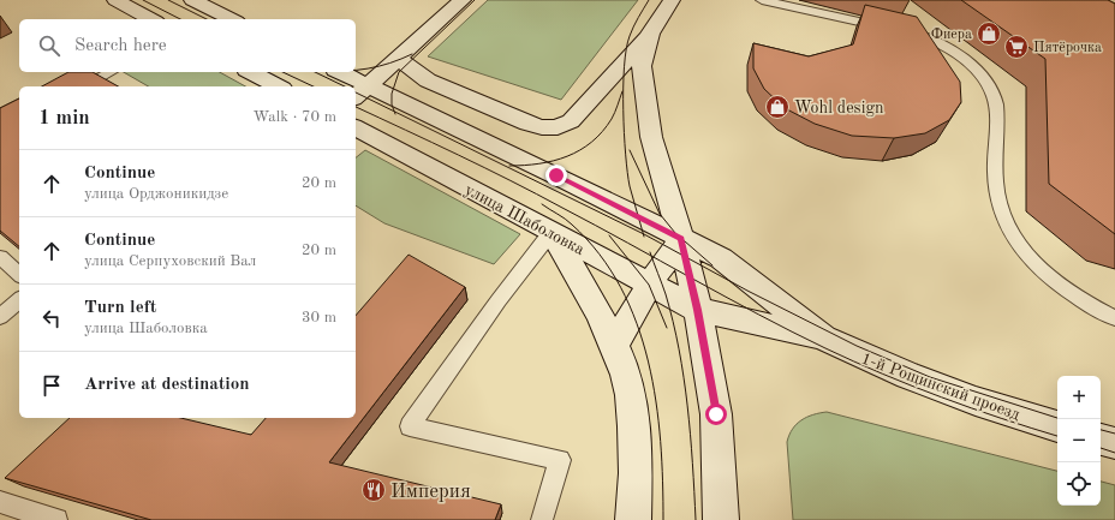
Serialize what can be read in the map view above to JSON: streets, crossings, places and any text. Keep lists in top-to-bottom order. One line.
{"streets":{"main road":["улица Шаболовка","1-й Рощинский проезд"]},"crossings":[["улица Шаболовка","1-й Рощинский проезд"]],"places":{"shop":["Фиера","Wohl design"],"supermarket":["Пятёрочка"],"restaurant":["Империя"]},"page":{"search":"Search here","heading":["1 min","Walk · 70 m"],"list":[["Continue","улица Орджоникидзе","20 m"],["Continue","улица Серпуховский Вал","20 m"],["Turn left","улица Шаболовка","30 m"],"Arrive at destination"],"map_buttons":["+","−"]}}
